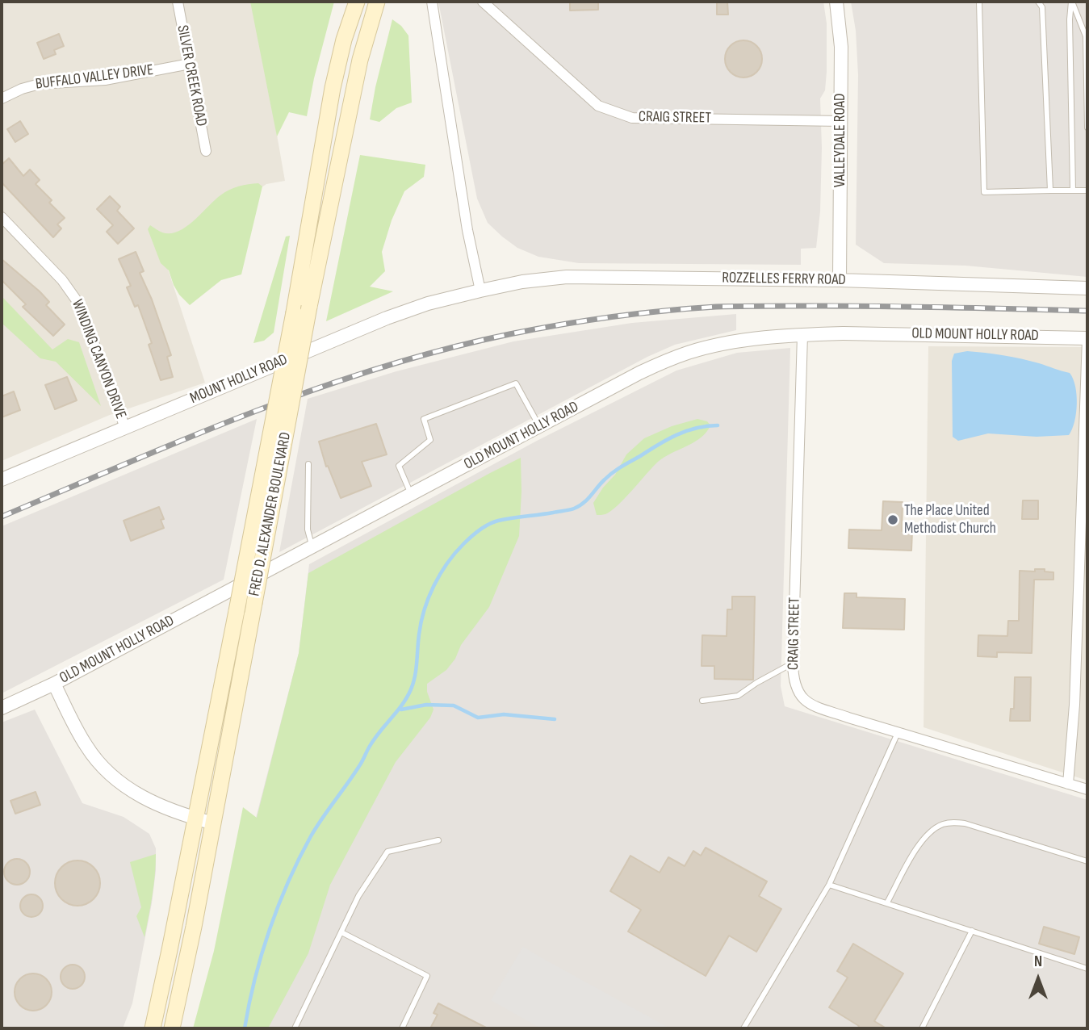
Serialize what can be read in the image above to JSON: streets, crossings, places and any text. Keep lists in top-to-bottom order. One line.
{"streets":{"main road":["FRED D. ALEXANDER BOULEVARD"],"street":["SILVER CREEK ROAD","BUFFALO VALLEY DRIVE","CRAIG STREET","VALLEYDALE ROAD","ROZZELLES FERRY ROAD","OLD MOUNT HOLLY ROAD","WINDING CANYON DRIVE","MOUNT HOLLY ROAD"]},"crossings":[["SILVER CREEK ROAD","BUFFALO VALLEY DRIVE"],["CRAIG STREET","VALLEYDALE ROAD"],["CRAIG STREET","OLD MOUNT HOLLY ROAD"],["VALLEYDALE ROAD","ROZZELLES FERRY ROAD"],["ROZZELLES FERRY ROAD","MOUNT HOLLY ROAD"],["WINDING CANYON DRIVE","MOUNT HOLLY ROAD"]],"places":["The Place United Methodist Church"],"north":"top"}
